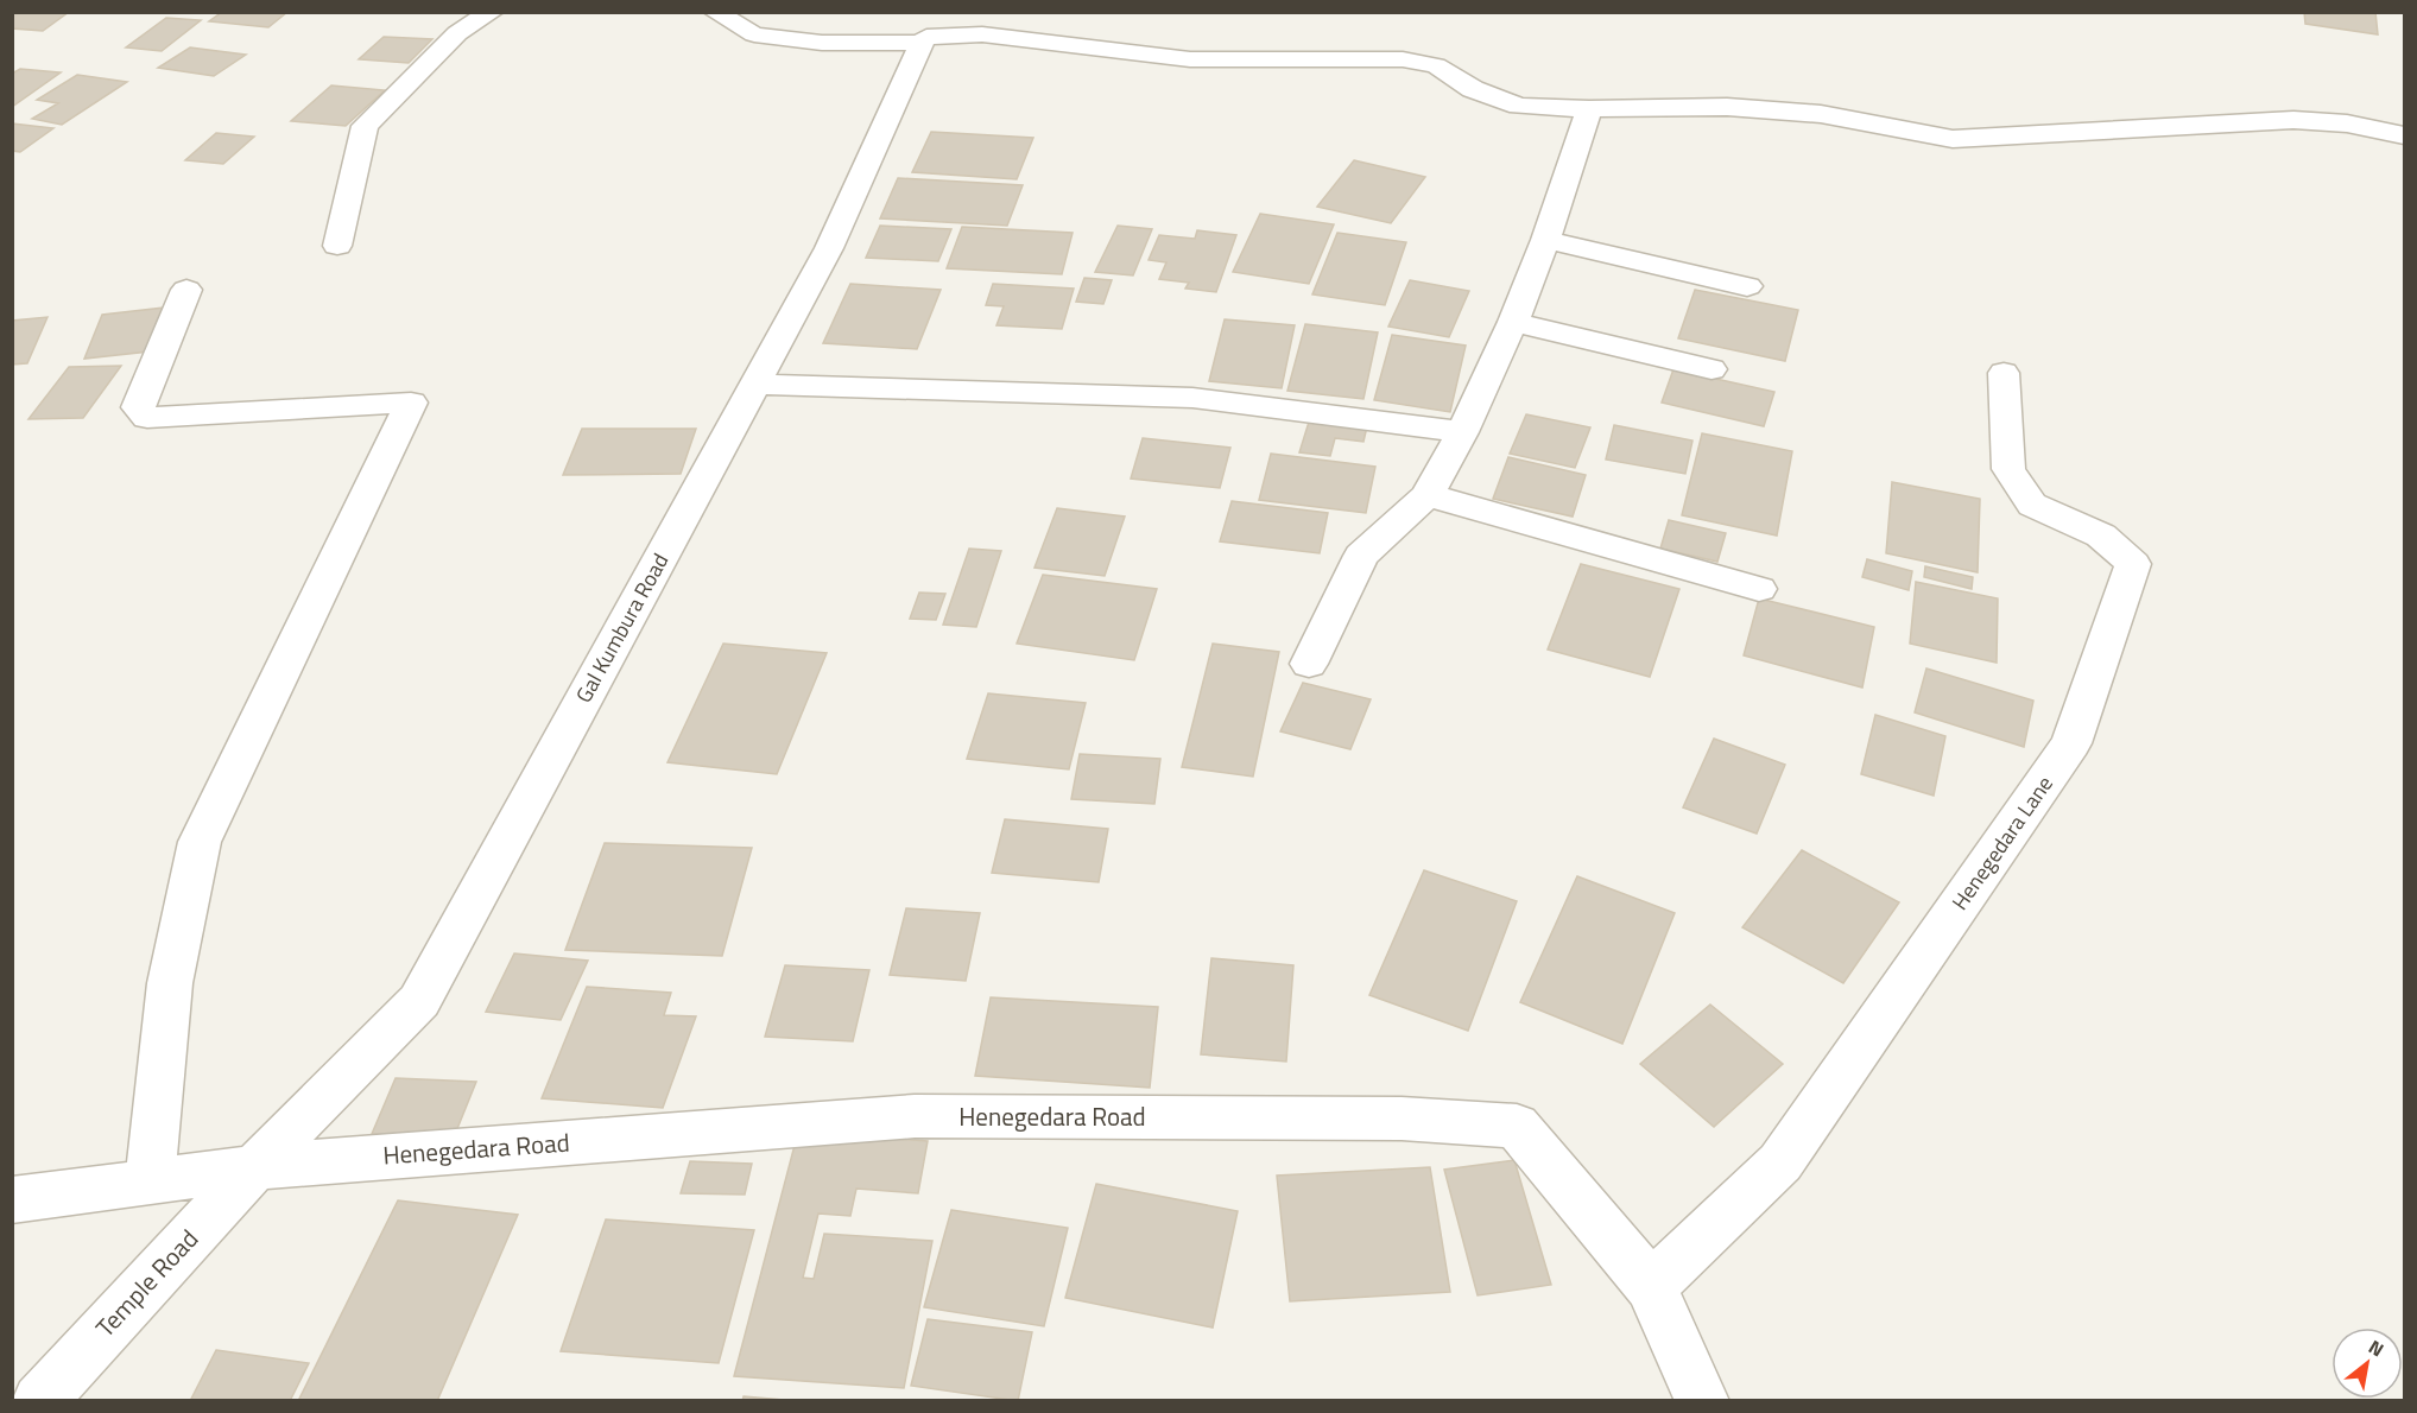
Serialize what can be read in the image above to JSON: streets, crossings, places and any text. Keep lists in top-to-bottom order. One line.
{"streets":{"street":["Gal Kumbura Road","Henegedara Lane","Henegedara Road","Temple Road"]},"crossings":[["Gal Kumbura Road","Henegedara Road"],["Gal Kumbura Road","Temple Road"],["Henegedara Lane","Henegedara Road"],["Henegedara Road","Temple Road"]],"north":"top right"}
